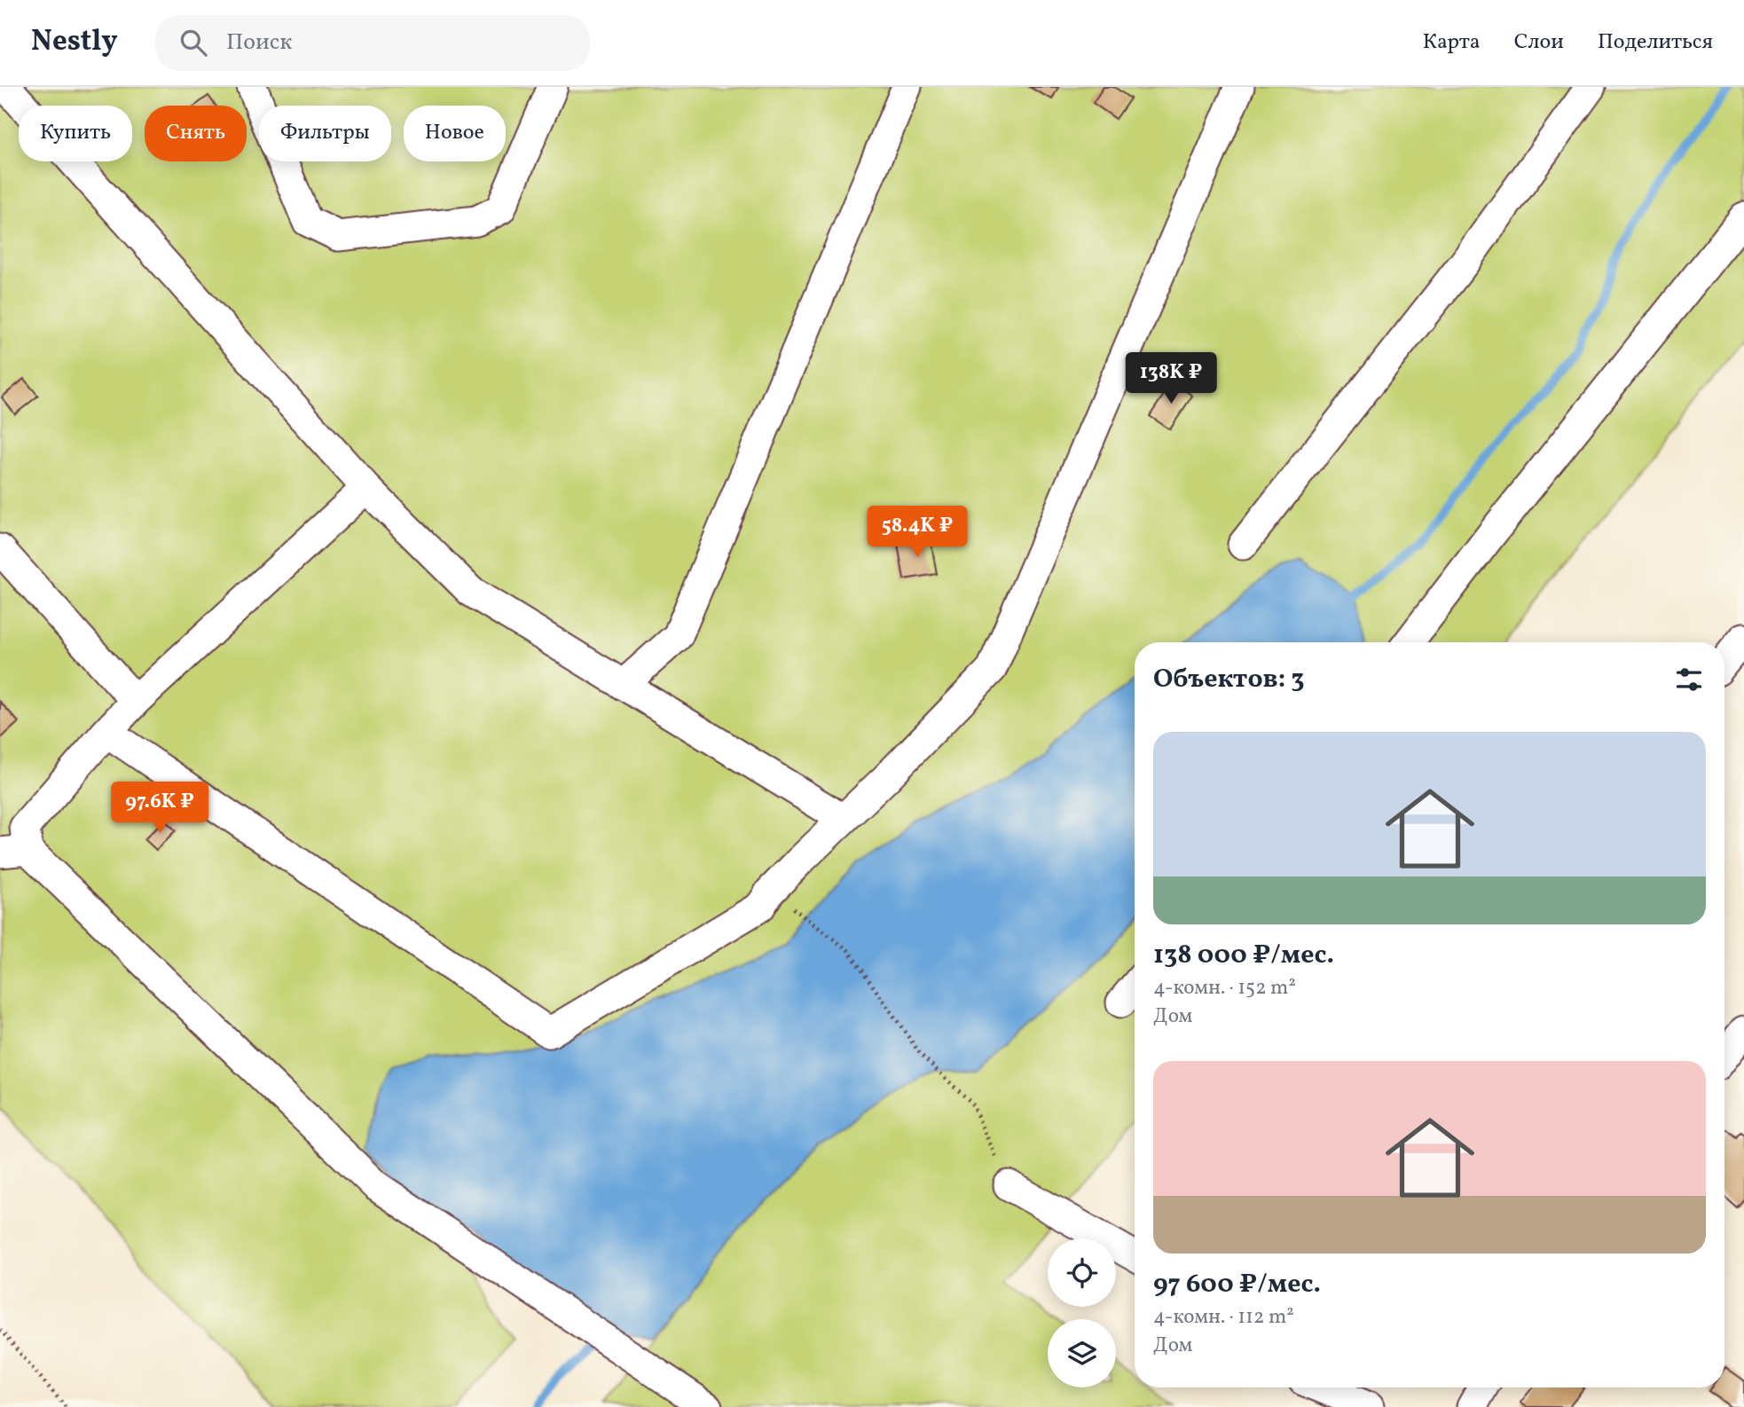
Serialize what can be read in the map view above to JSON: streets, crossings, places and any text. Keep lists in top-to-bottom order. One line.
{"page":{"header":"Nestly","search":"Поиск","nav":["Карта","Слои","Поделиться"],"chip":["Купить","Снять","Фильтры","Новое"],"price":["138K ₽","58.4K ₽","97.6K ₽"],"heading":"Объектов: 3","list":[{"name":"138 000 ₽/мес.","note":"4-комн. · 152 m² · Дом"},{"name":"97 600 ₽/мес.","note":"4-комн. · 112 m² · Дом"}]}}
